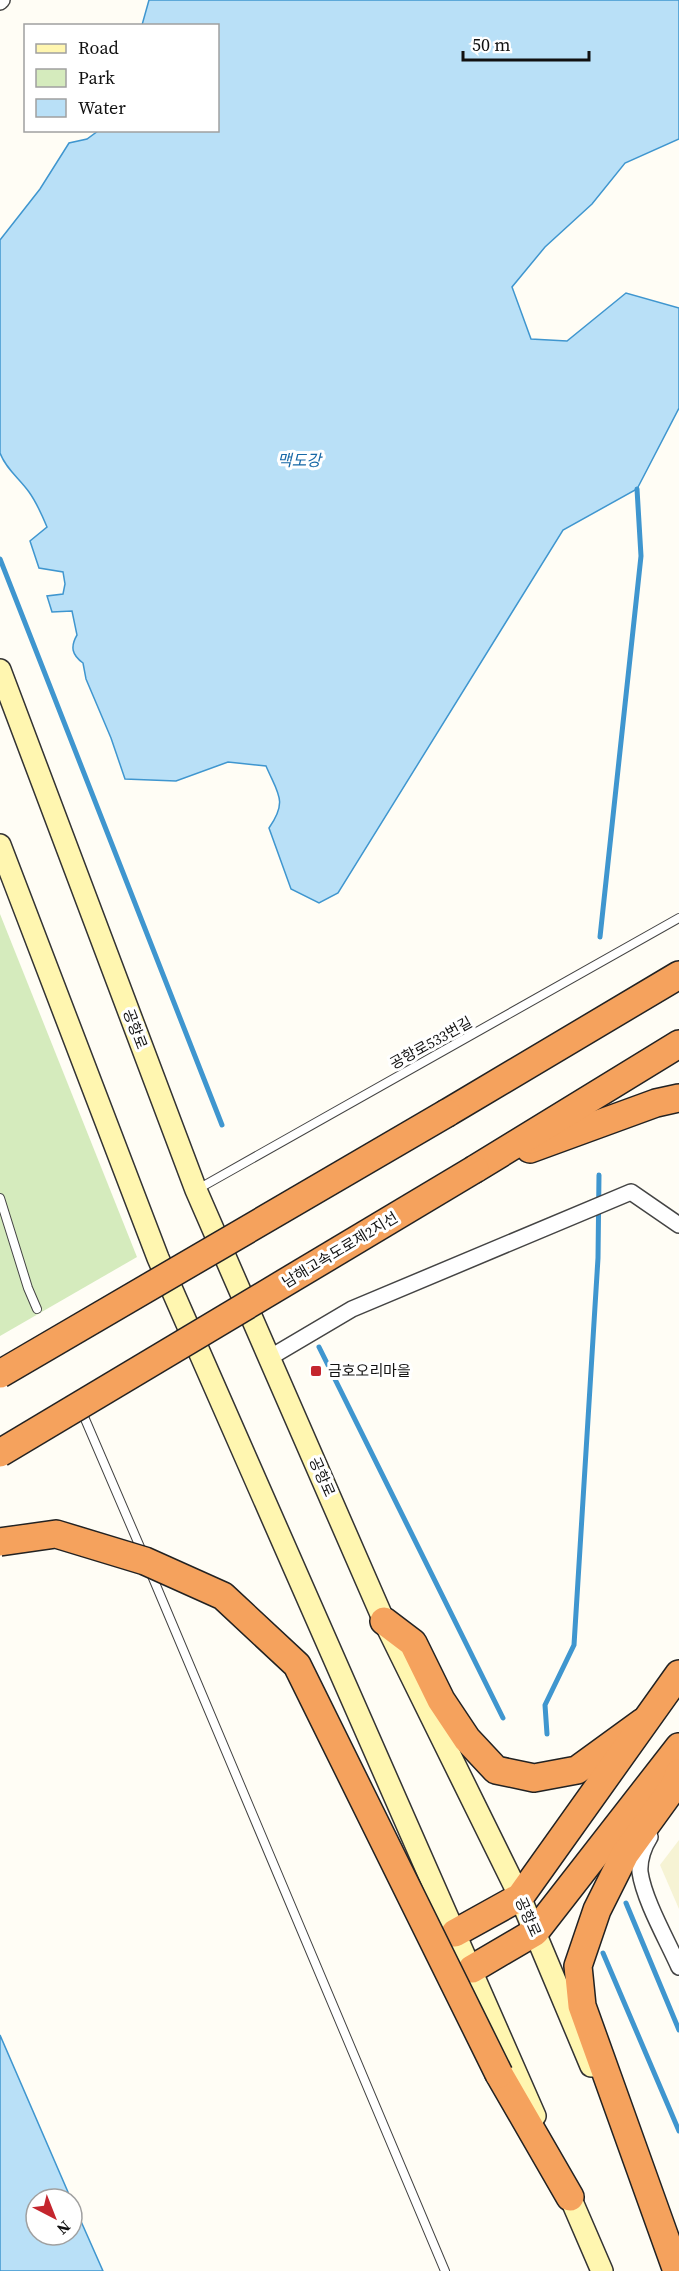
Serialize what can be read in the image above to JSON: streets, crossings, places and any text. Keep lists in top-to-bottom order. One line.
{"streets":{"highway":["남해고속도로제2지선"],"main road":["공항로"],"lane":["공항로533번길"]},"crossings":[["공항로","공항로533번길"]],"water":["맥도강"],"places":{"transit":["금호오리마을"]},"legend":["Road","Park","Water"],"scale_bar":"50 m","north":"bottom right"}
